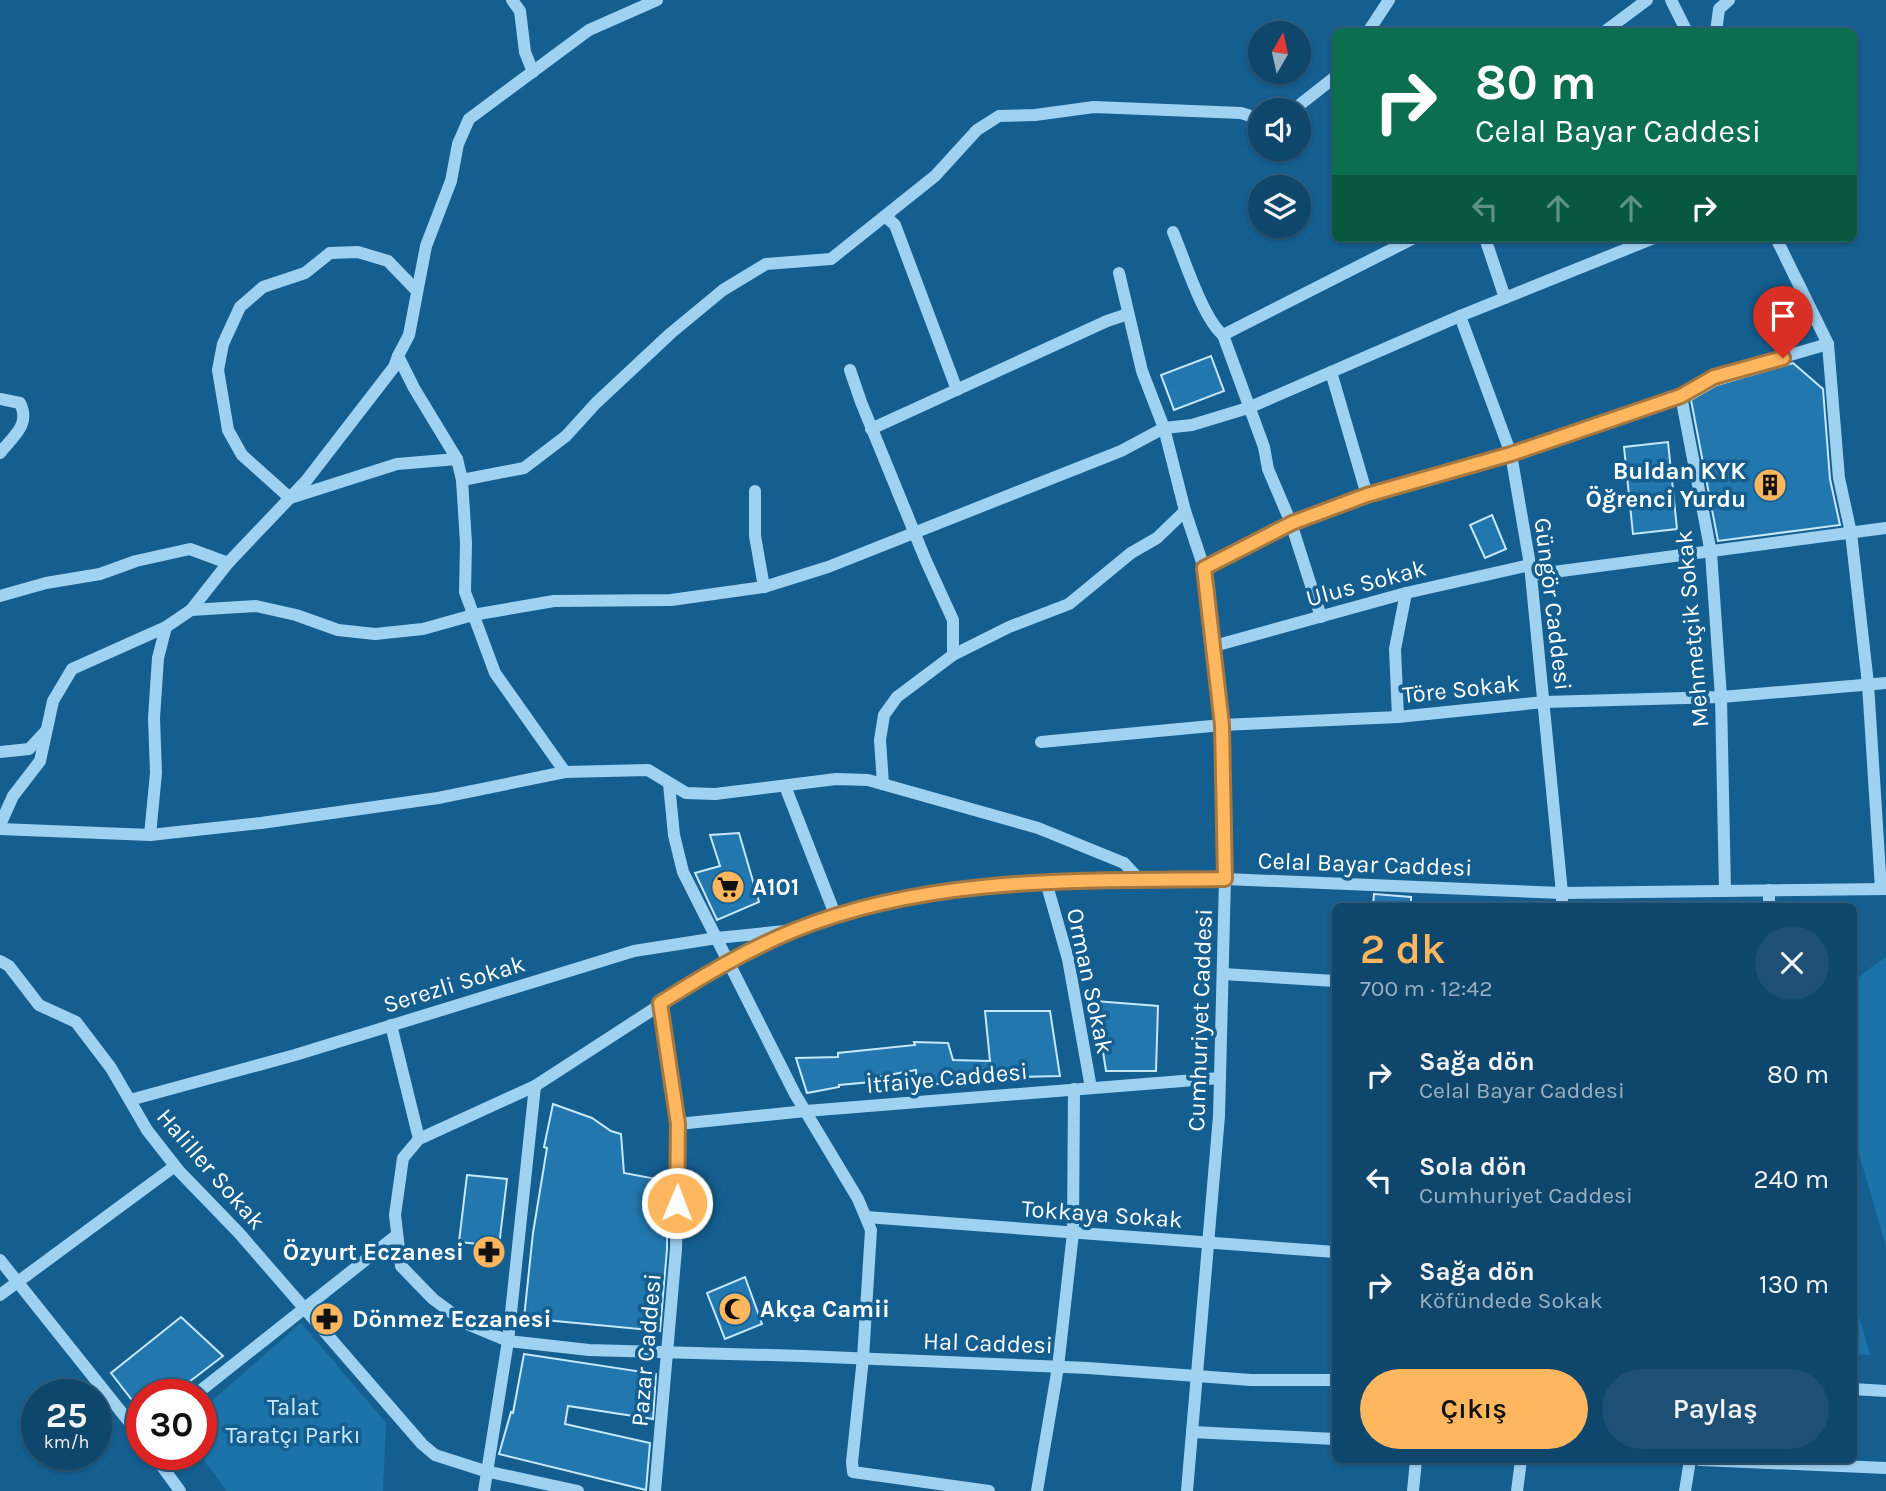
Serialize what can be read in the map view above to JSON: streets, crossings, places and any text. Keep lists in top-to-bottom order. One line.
{"streets":{"street":["Ulus Sokak","Güngör Caddesi","Mehmetçik Sokak","Töre Sokak","Celal Bayar Caddesi","Orman Sokak","Serezli Sokak","Cumhuriyet Caddesi","İtfaiye Caddesi","Haliller Sokak","Tokkaya Sokak","Hal Caddesi","Pazar Caddesi"]},"crossings":[["Ulus Sokak","Güngör Caddesi"],["Ulus Sokak","Mehmetçik Sokak"],["Ulus Sokak","Cumhuriyet Caddesi"],["Güngör Caddesi","Töre Sokak"],["Güngör Caddesi","Celal Bayar Caddesi"],["Mehmetçik Sokak","Töre Sokak"],["Mehmetçik Sokak","Celal Bayar Caddesi"],["Töre Sokak","Cumhuriyet Caddesi"],["Celal Bayar Caddesi","Orman Sokak"],["Celal Bayar Caddesi","Serezli Sokak"],["Celal Bayar Caddesi","Cumhuriyet Caddesi"],["Celal Bayar Caddesi","Pazar Caddesi"],["Orman Sokak","İtfaiye Caddesi"],["Serezli Sokak","Haliller Sokak"],["Cumhuriyet Caddesi","İtfaiye Caddesi"],["Cumhuriyet Caddesi","Tokkaya Sokak"],["Cumhuriyet Caddesi","Hal Caddesi"],["İtfaiye Caddesi","Pazar Caddesi"],["Hal Caddesi","Pazar Caddesi"]],"parks":["Talat Taratçı Parkı"],"places":{"building":["Buldan KYK Öğrenci Yurdu"],"supermarket":["A101"],"pharmacy":["Özyurt Eczanesi","Dönmez Eczanesi"],"mosque":["Akça Camii"]},"north":"top","page":{"turn":["80 m","Celal Bayar Caddesi"],"heading":["2 dk","700 m · 12:42"],"list":[{"name":"Sağa dön","note":"Celal Bayar Caddesi","value":"80 m"},{"name":"Sola dön","note":"Cumhuriyet Caddesi","value":"240 m"},{"name":"Sağa dön","note":"Köfündede Sokak","value":"130 m"}],"buttons":["Çıkış","Paylaş"],"speed":"25 km/h","limit":"30"}}
